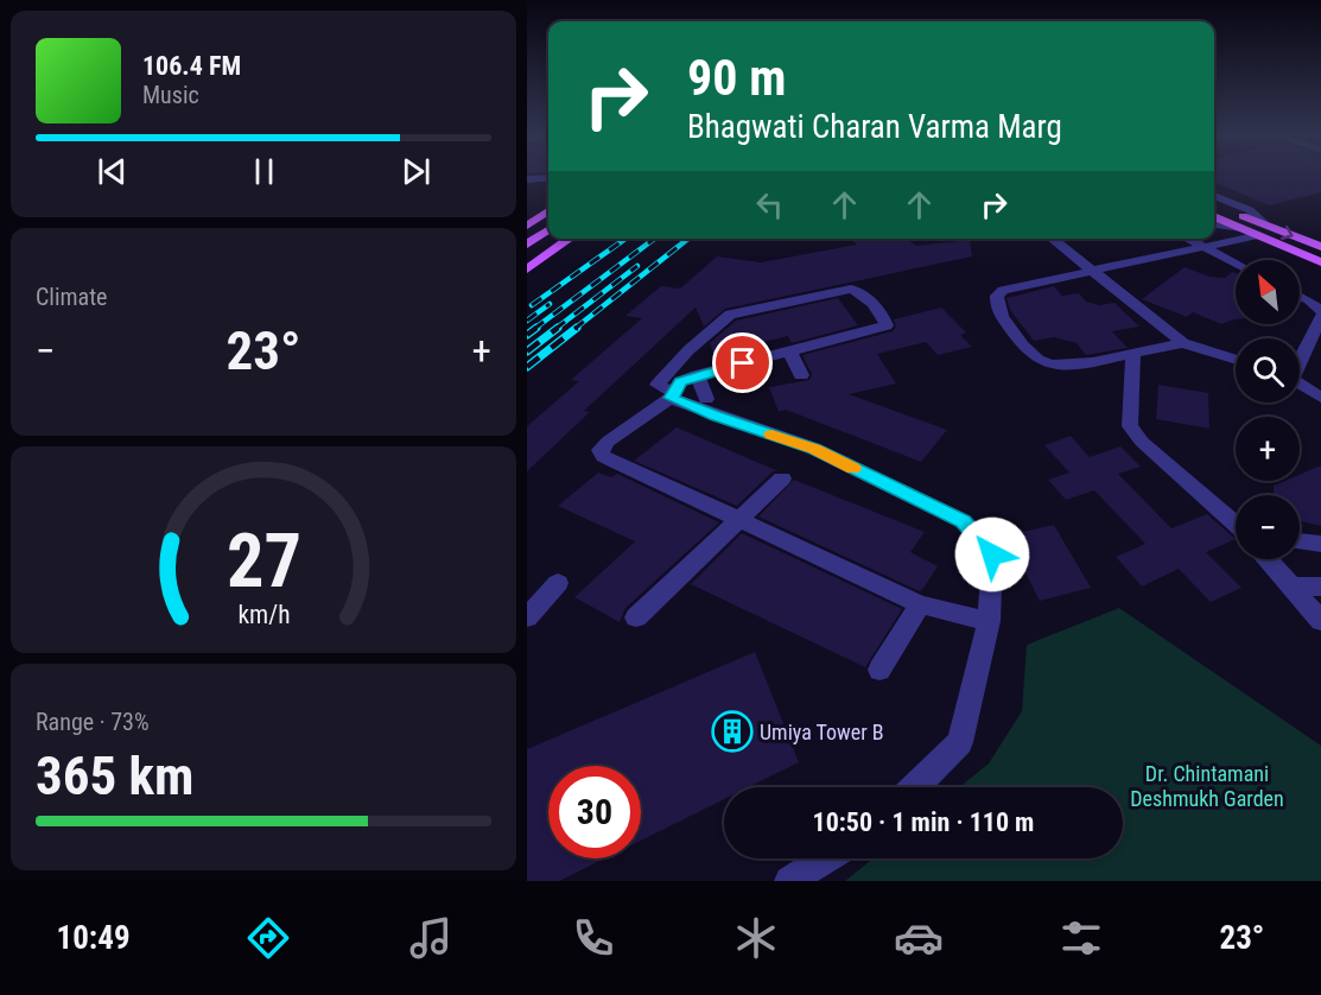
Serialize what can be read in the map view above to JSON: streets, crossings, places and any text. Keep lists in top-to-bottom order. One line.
{"parks":["Dr. Chintamani Deshmukh Garden"],"places":{"building":["Umiya Tower B"]},"north":"top left","page":{"turn":["90 m","Bhagwati Charan Varma Marg"],"song":["106.4 FM","Music"],"tile":["Climate",["Range · 73%","365 km"]],"map_buttons":["+","−"],"heat":["−","23°","+"],"limit":"30","trip":"10:50 · 1 min · 110 m","tabs":["10:49","23°"],"gauge":["27","km/h"]}}
